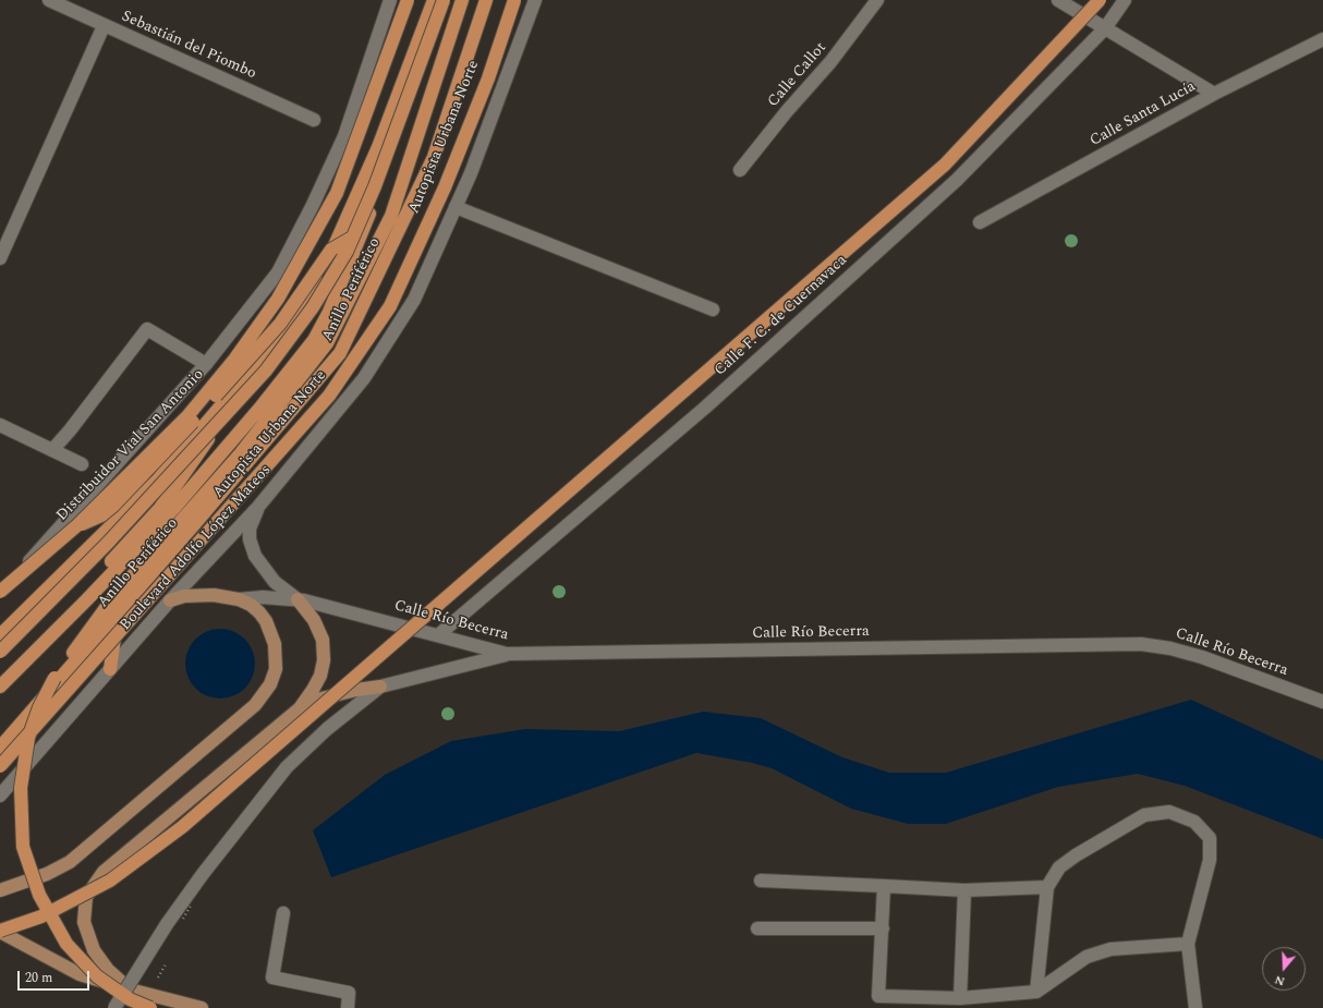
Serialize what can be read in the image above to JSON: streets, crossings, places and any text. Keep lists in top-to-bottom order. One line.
{"streets":{"highway":["Autopista Urbana Norte","Anillo Periférico","Distribuidor Vial San Antonio"],"street":["Sebastián del Piombo","Calle Callot","Calle Santa Lucía","Calle F. C. de Cuernavaca","Boulevard Adolfo López Mateos","Calle Río Becerra"]},"crossings":[["Calle F. C. de Cuernavaca","Calle Río Becerra"],["Boulevard Adolfo López Mateos","Calle Río Becerra"]],"scale_bar":"20 m","north":"bottom"}
